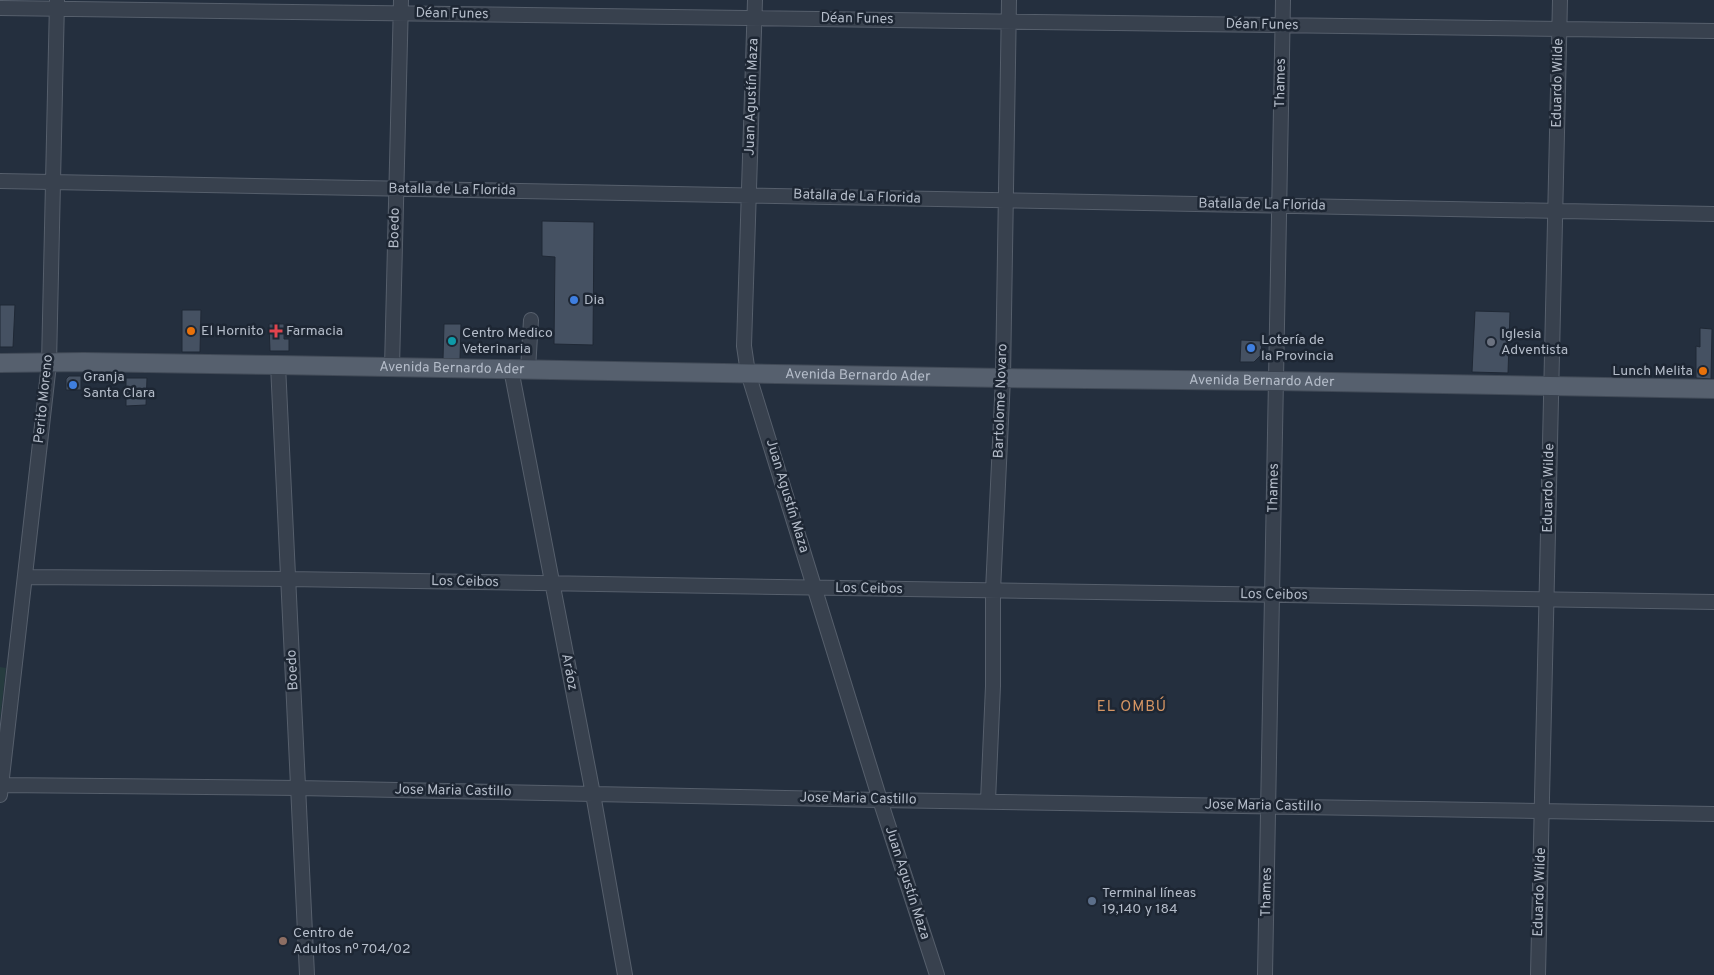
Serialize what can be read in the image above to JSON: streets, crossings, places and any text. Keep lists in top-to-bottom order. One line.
{"streets":{"main road":["Avenida Bernardo Ader"],"street":["Déan Funes","Thames","Eduardo Wilde","Juan Agustín Maza","Batalla de La Florida","Boedo","Perito Moreno","Bartolome Novaro","Los Ceibos","Aráoz","Jose Maria Castillo"]},"crossings":[["Déan Funes","Thames"],["Déan Funes","Eduardo Wilde"],["Déan Funes","Juan Agustín Maza"],["Déan Funes","Boedo"],["Déan Funes","Perito Moreno"],["Déan Funes","Bartolome Novaro"],["Thames","Batalla de La Florida"],["Thames","Avenida Bernardo Ader"],["Thames","Los Ceibos"],["Thames","Jose Maria Castillo"],["Eduardo Wilde","Batalla de La Florida"],["Eduardo Wilde","Avenida Bernardo Ader"],["Eduardo Wilde","Los Ceibos"],["Eduardo Wilde","Jose Maria Castillo"],["Juan Agustín Maza","Batalla de La Florida"],["Juan Agustín Maza","Avenida Bernardo Ader"],["Juan Agustín Maza","Los Ceibos"],["Juan Agustín Maza","Jose Maria Castillo"],["Batalla de La Florida","Boedo"],["Batalla de La Florida","Perito Moreno"],["Batalla de La Florida","Bartolome Novaro"],["Boedo","Avenida Bernardo Ader"],["Boedo","Los Ceibos"],["Boedo","Jose Maria Castillo"],["Avenida Bernardo Ader","Perito Moreno"],["Avenida Bernardo Ader","Bartolome Novaro"],["Avenida Bernardo Ader","Aráoz"],["Perito Moreno","Los Ceibos"],["Perito Moreno","Jose Maria Castillo"],["Bartolome Novaro","Los Ceibos"],["Bartolome Novaro","Jose Maria Castillo"],["Los Ceibos","Aráoz"],["Aráoz","Jose Maria Castillo"]],"districts":["EL OMBÚ"],"places":{"other":["Dia","El Hornito","Centro Medico Veterinaria","Iglesia Adventista","Lotería de la Provincia","Lunch Melita","Granja Santa Clara","Terminal líneas 19,140 y 184","Centro de Adultos nº 704/02"],"health":["Farmacia"]}}
